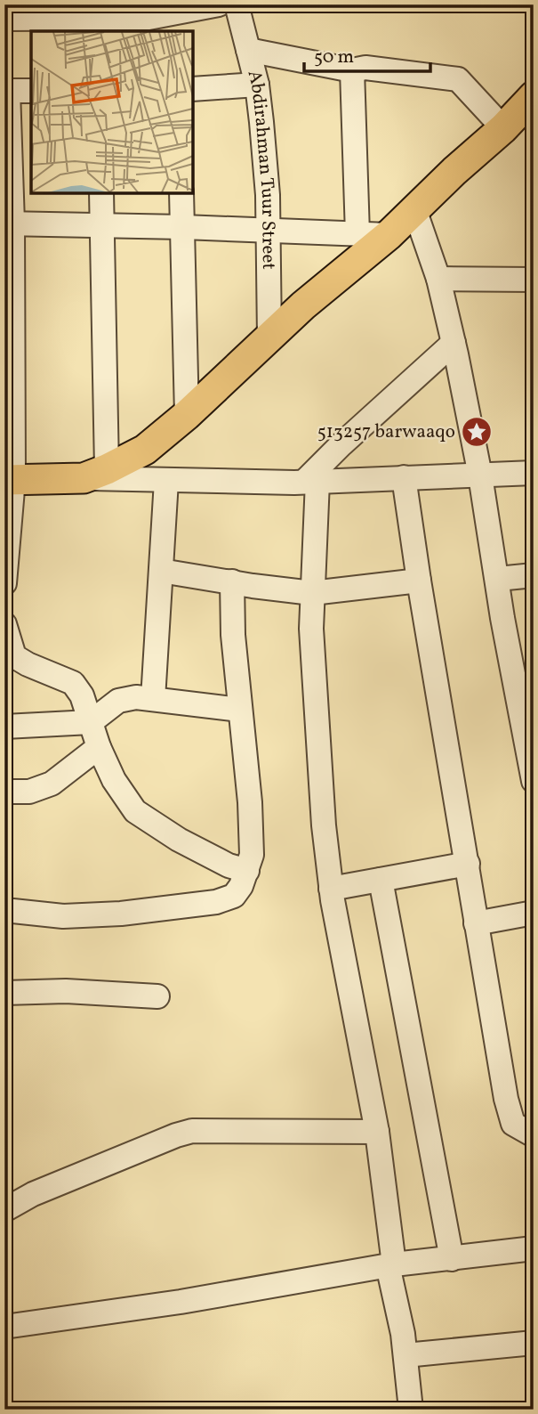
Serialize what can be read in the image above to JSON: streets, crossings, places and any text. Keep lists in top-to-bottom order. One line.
{"streets":{"street":["Abdirahman Tuur Street"]},"places":{"place":["513257 barwaaqo"]},"scale_bar":"50 m"}
